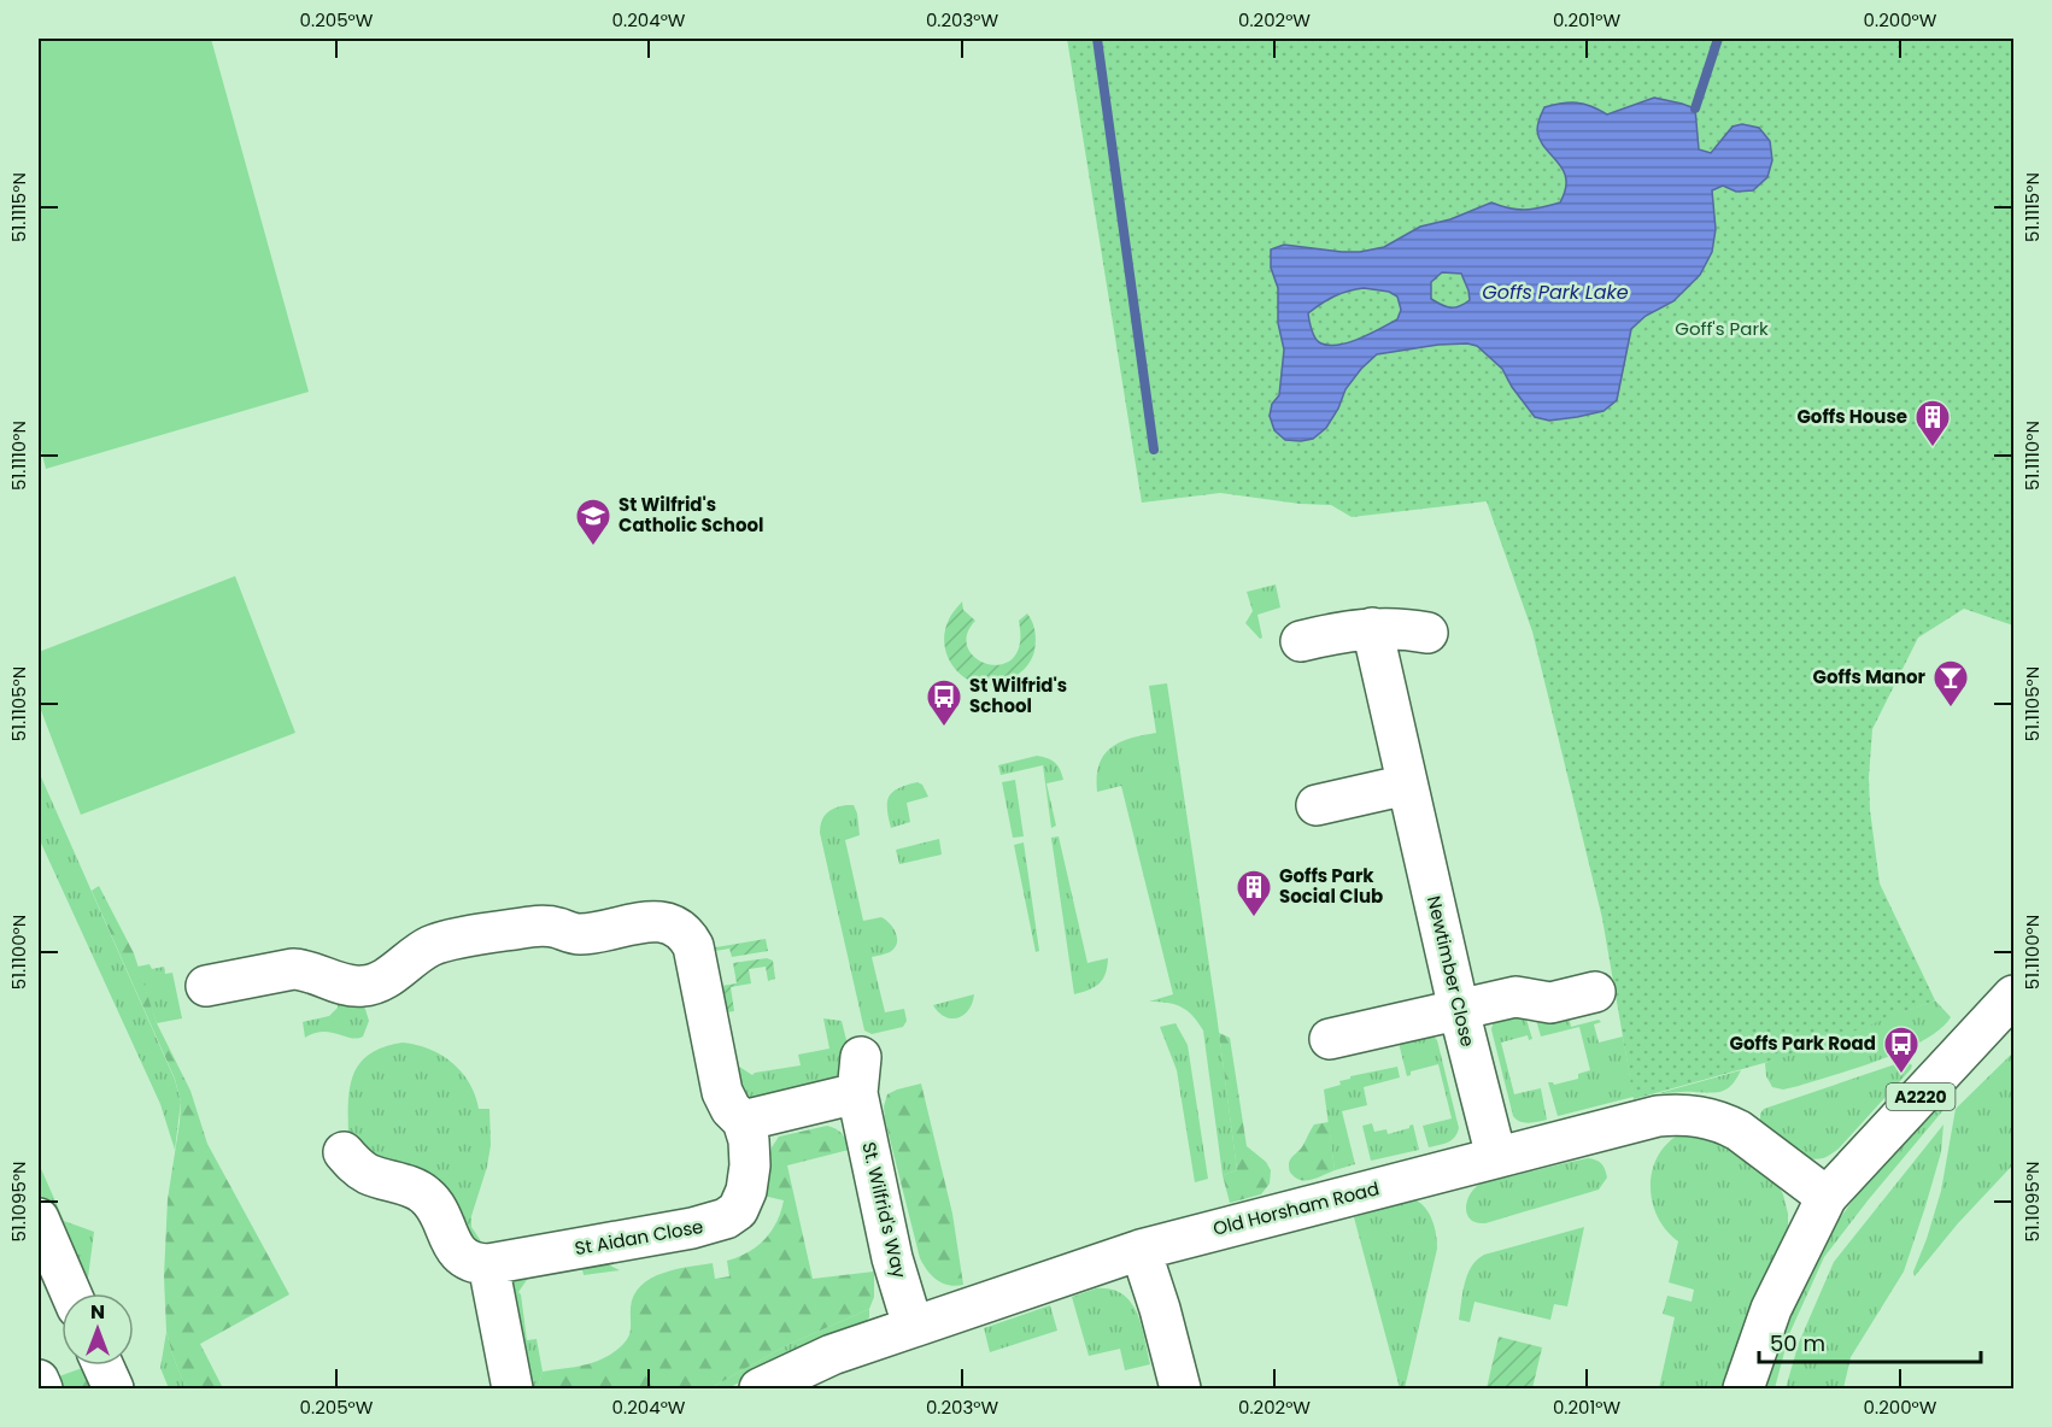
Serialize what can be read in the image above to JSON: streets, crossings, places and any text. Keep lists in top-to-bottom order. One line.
{"streets":{"street":["Newtimber Close","A2220","Old Horsham Road","St. Wilfrid's Way","St Aidan Close"]},"crossings":[["Newtimber Close","Old Horsham Road"],["A2220","Old Horsham Road"],["Old Horsham Road","St. Wilfrid's Way"],["St. Wilfrid's Way","St Aidan Close"]],"water":["Goffs Park Lake"],"parks":["Goff's Park"],"places":{"building":["Goffs House","Goffs Park Social Club"],"school or university":["St Wilfrid's Catholic School"],"bar":["Goffs Manor"],"bus stop":["St Wilfrid's School","Goffs Park Road"]},"scale_bar":"50 m","north":"top","coordinates":["0.205°W","0.204°W","0.203°W","0.202°W","0.201°W","0.200°W","51.1115°N","51.1110°N","51.1105°N","51.1100°N","51.1095°N"]}
